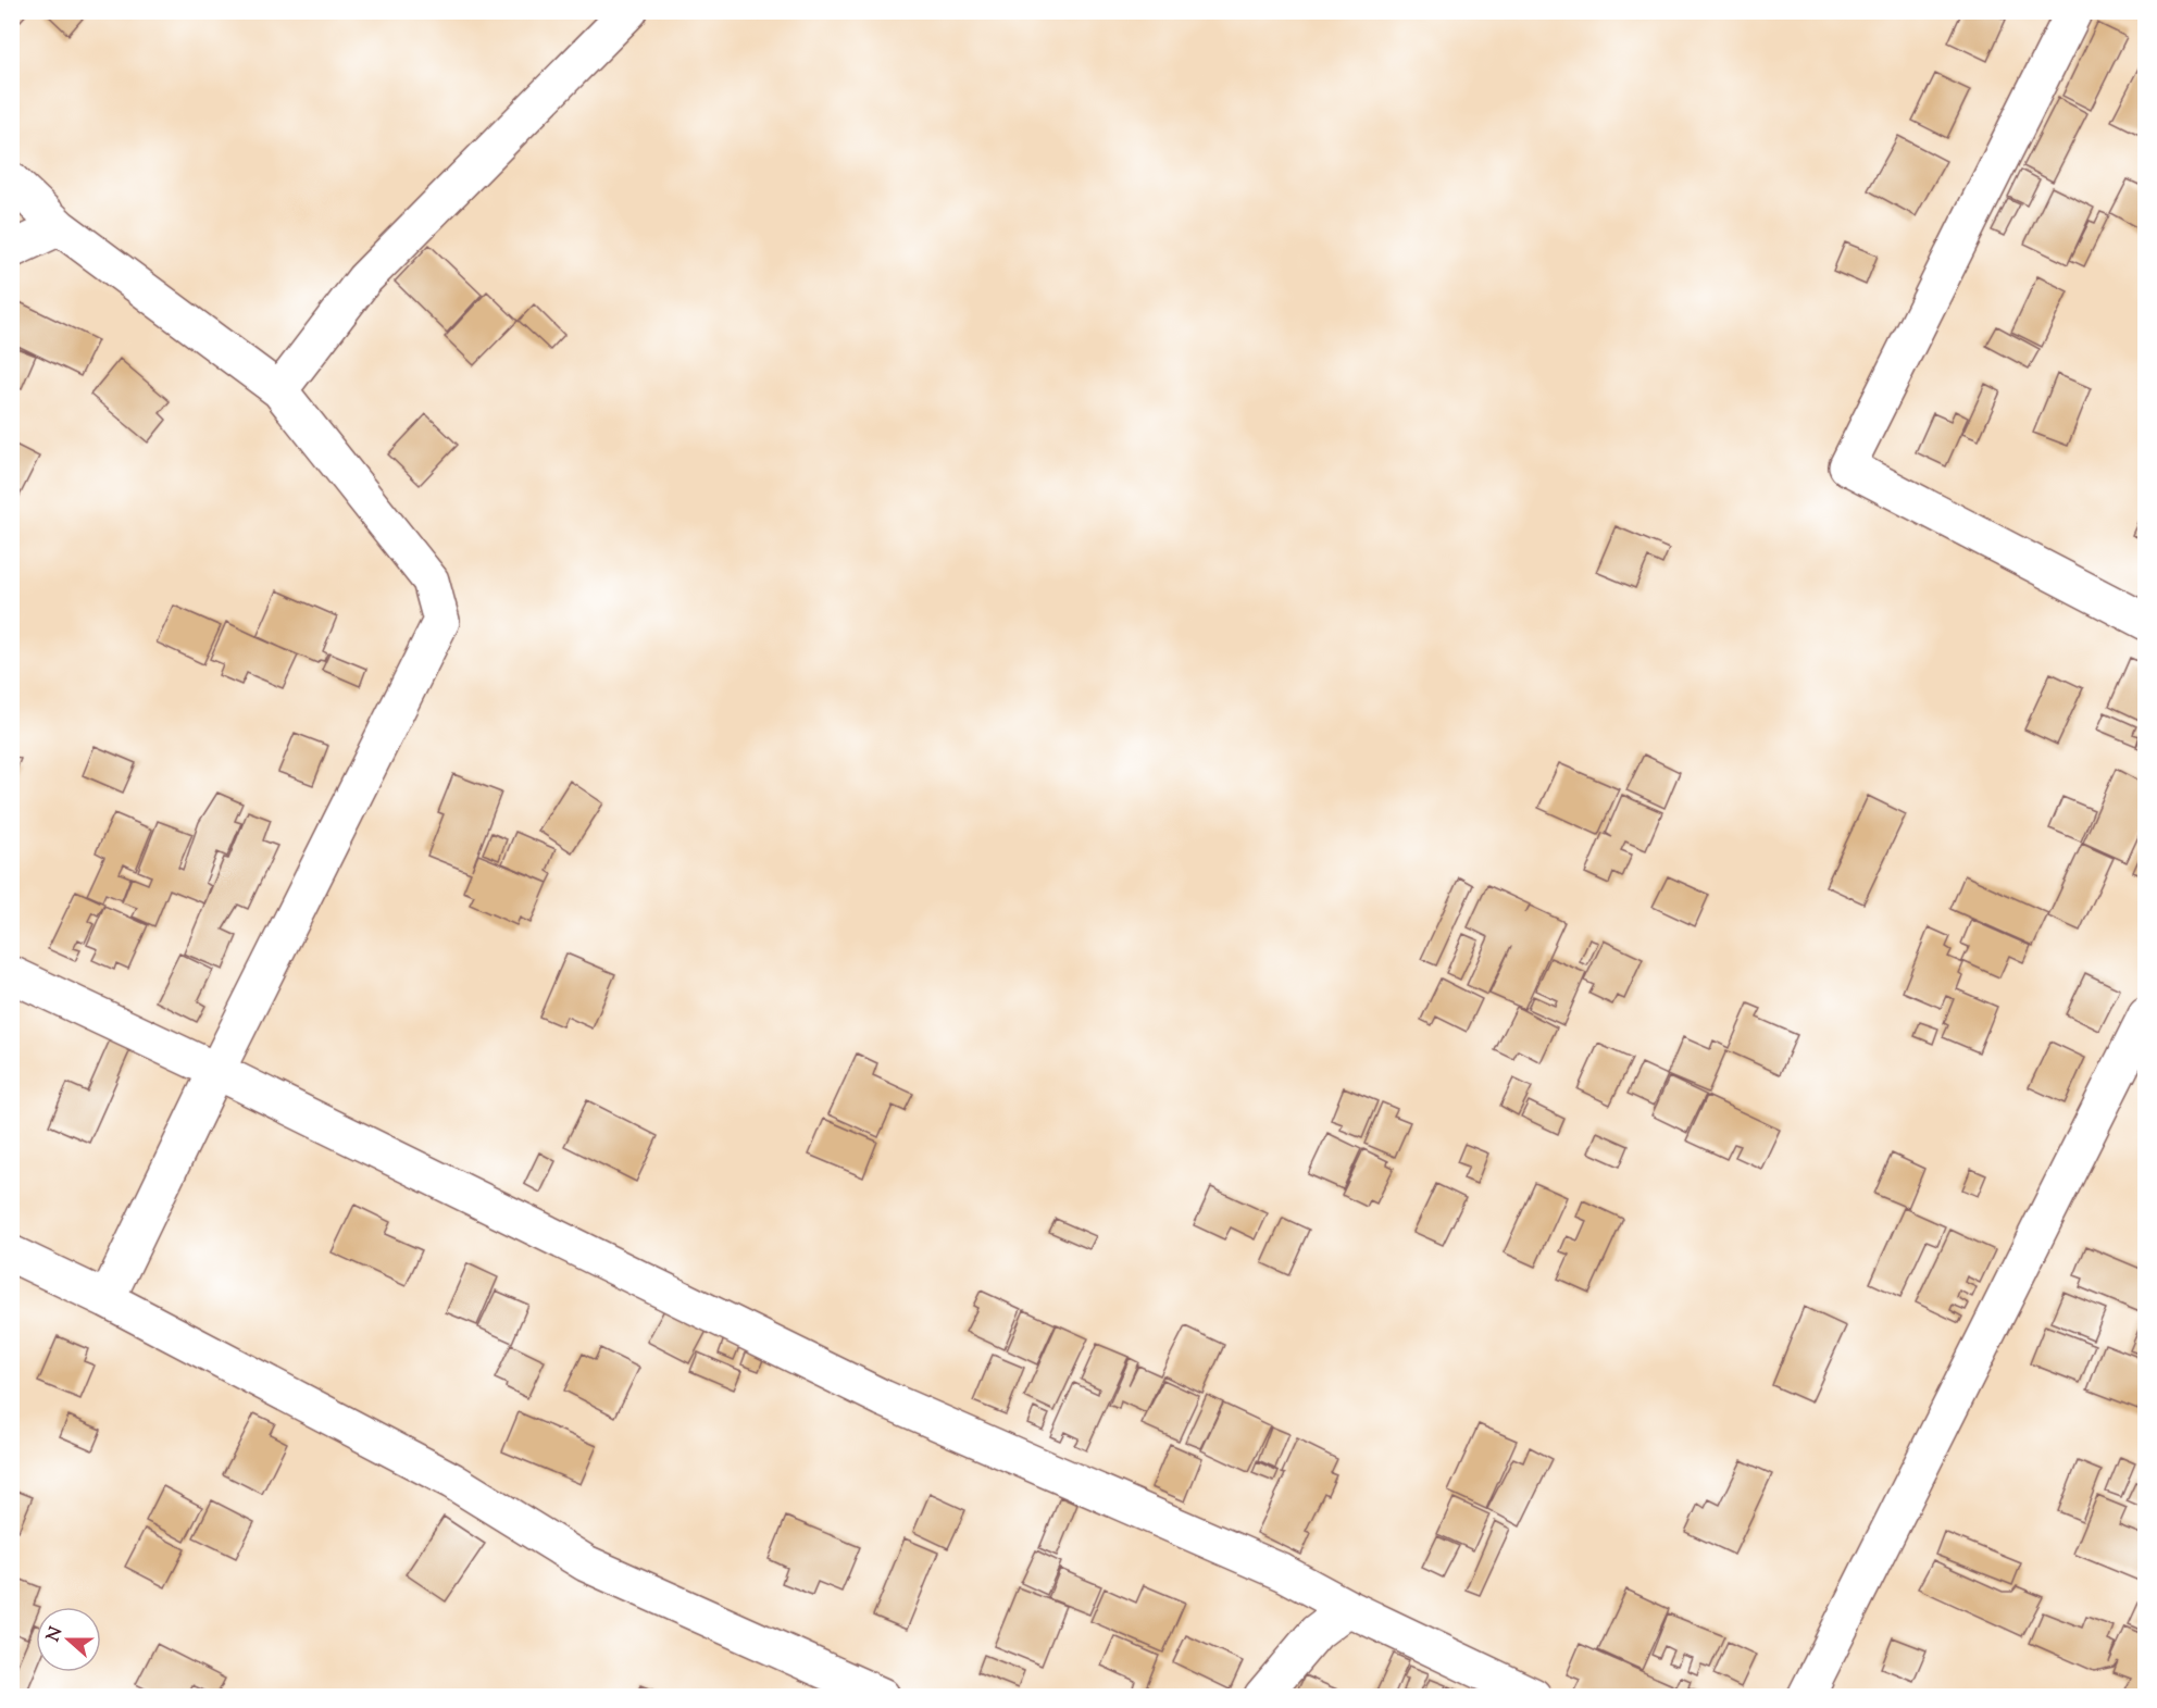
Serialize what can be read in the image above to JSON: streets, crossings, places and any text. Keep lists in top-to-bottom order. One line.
{"north":"left"}
